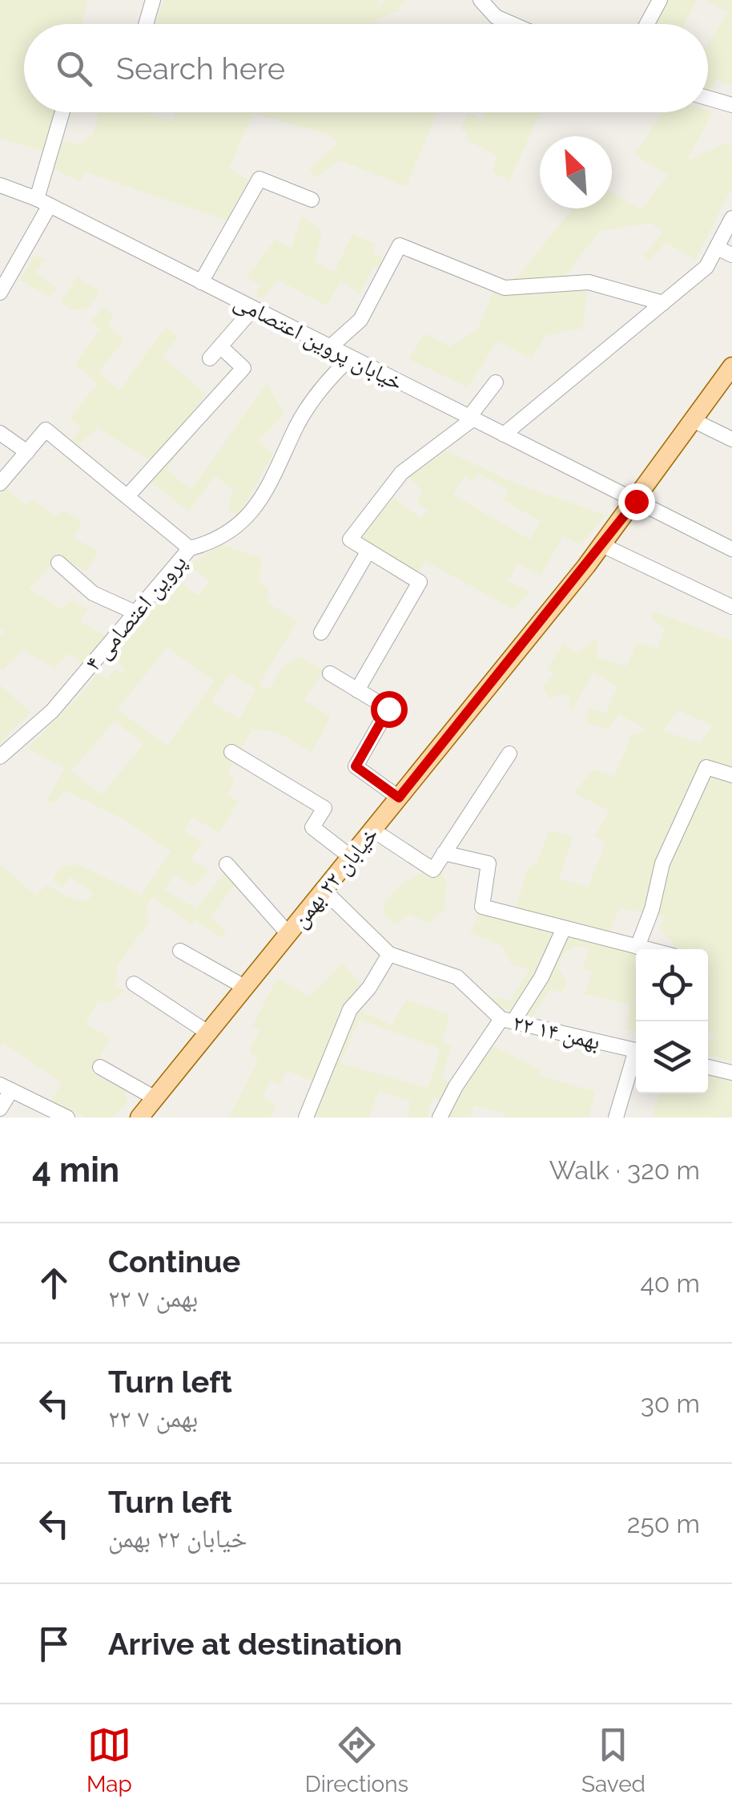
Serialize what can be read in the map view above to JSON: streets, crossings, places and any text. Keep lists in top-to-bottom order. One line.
{"streets":{"main road":["خیابان ۲۲ بهمن"],"street":["خیابان پروین اعتصامی","پروین اعتصامی ۴","۲۲ بهمن ۱۴"]},"crossings":[["خیابان پروین اعتصامی","پروین اعتصامی ۴"],["خیابان پروین اعتصامی","خیابان ۲۲ بهمن"],["خیابان ۲۲ بهمن","۲۲ بهمن ۱۴"]],"north":"top left","page":{"search":"Search here","heading":["4 min","Walk · 320 m"],"list":[["Continue","۲۲ بهمن ۷","40 m"],["Turn left","۲۲ بهمن ۷","30 m"],["Turn left","خیابان ۲۲ بهمن","250 m"],"Arrive at destination"],"nav":["Map","Directions","Saved"]}}
